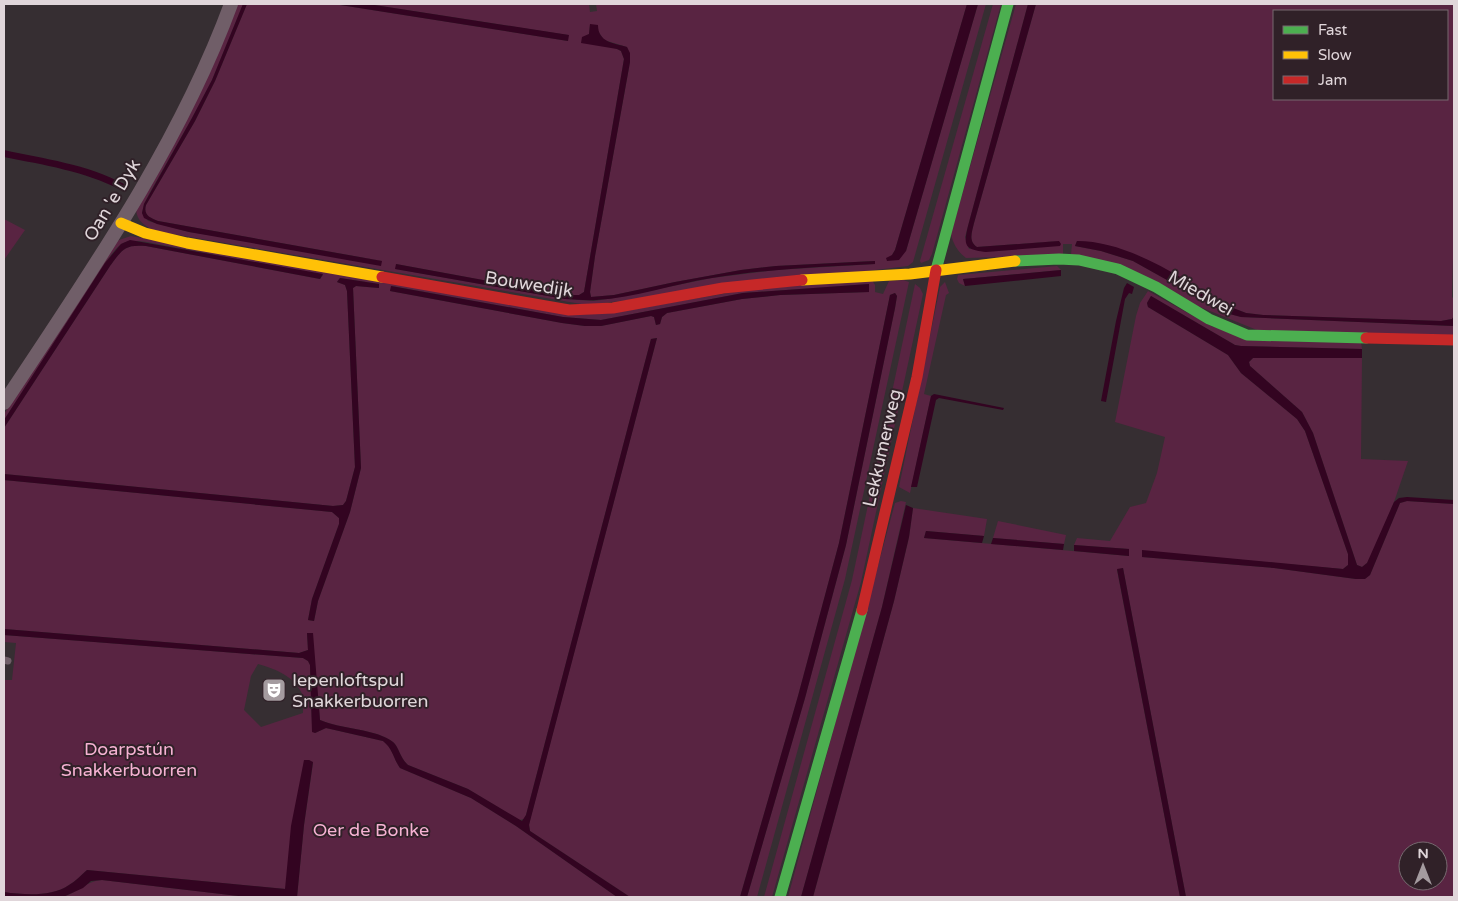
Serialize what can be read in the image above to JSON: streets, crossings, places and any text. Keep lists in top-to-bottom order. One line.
{"streets":{"street":["Oan 'e Dyk","Bouwedijk","Miedwei","Lekkumerweg"]},"crossings":[["Oan 'e Dyk","Bouwedijk"],["Bouwedijk","Miedwei"],["Bouwedijk","Lekkumerweg"],["Miedwei","Lekkumerweg"]],"parks":["Doarpstún Snakkerbuorren","Oer de Bonke"],"places":{"theatre":["Iepenloftspul Snakkerbuorren"]},"legend":["Fast","Slow","Jam"],"north":"top"}
